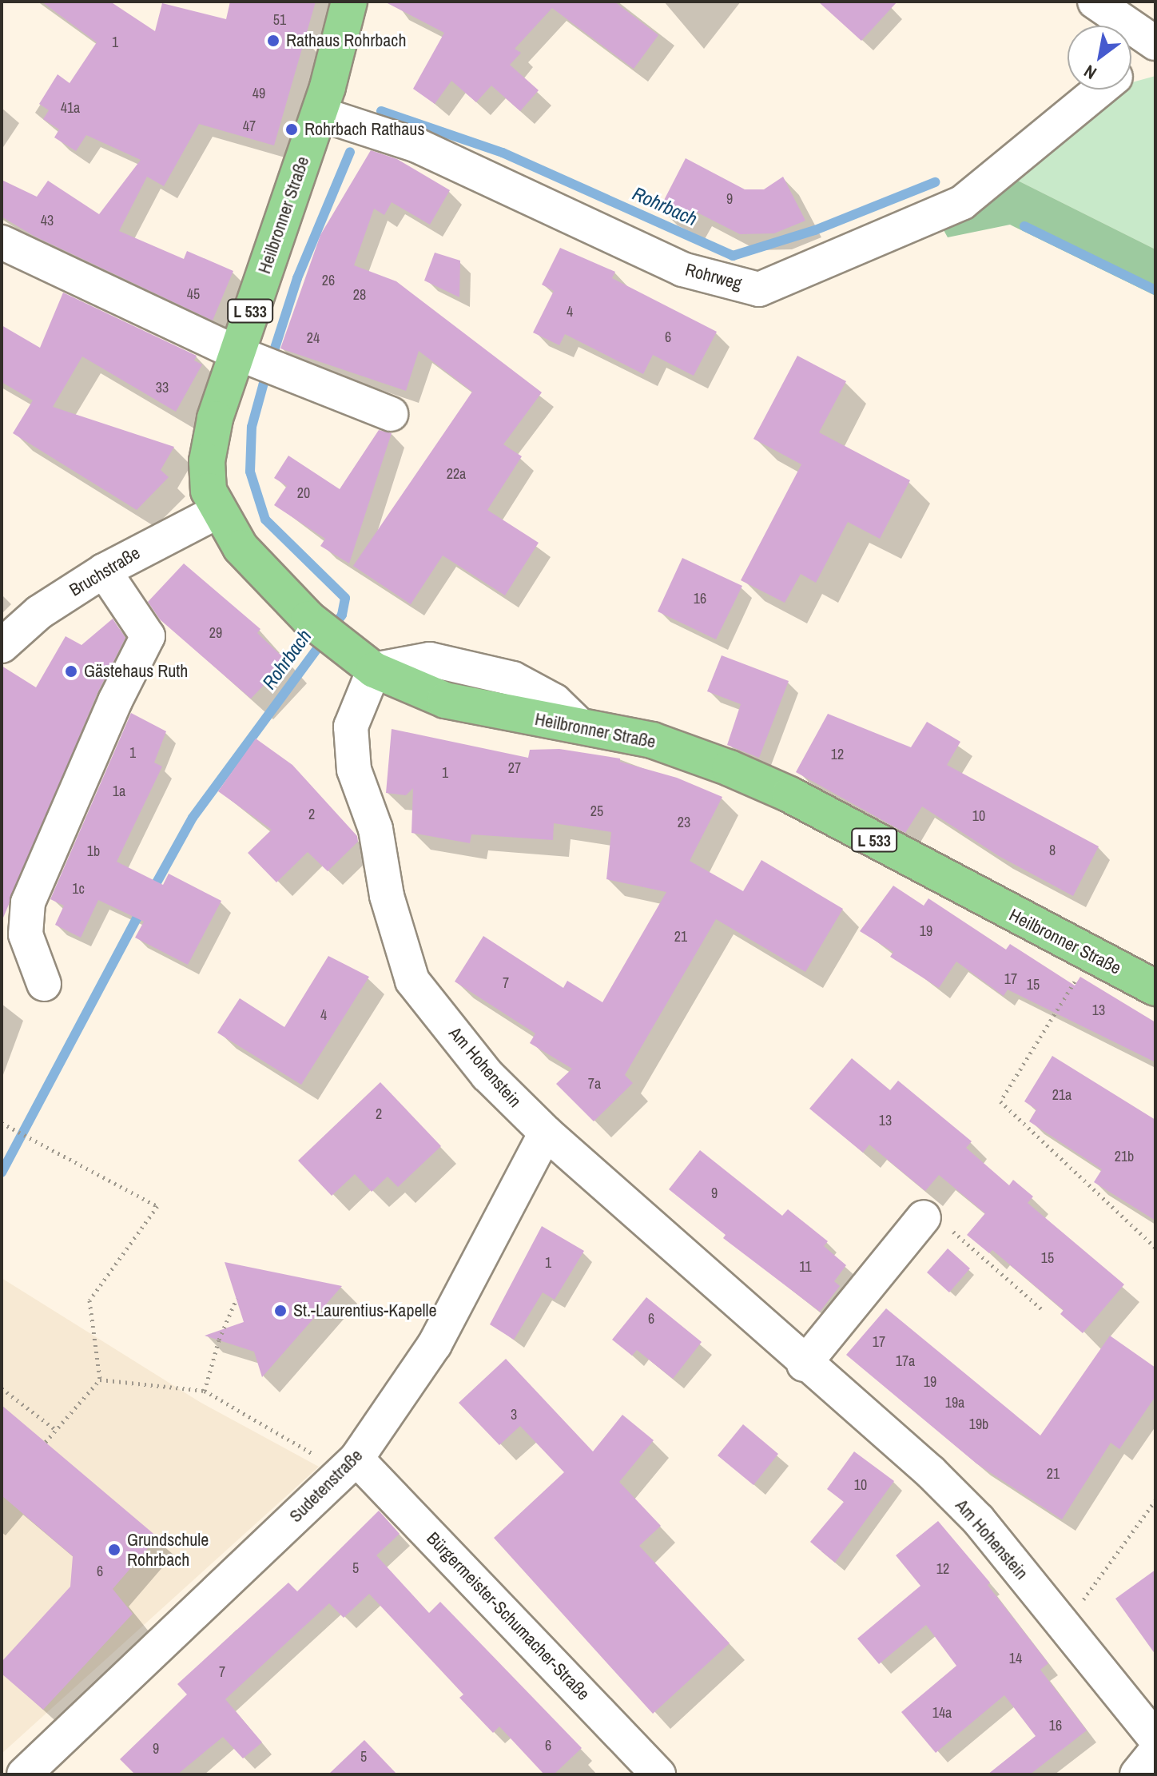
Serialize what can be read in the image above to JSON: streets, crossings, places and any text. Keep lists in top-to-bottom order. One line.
{"streets":{"main road":["Heilbronner Straße","L 533"],"street":["Rohrweg","Bruchstraße","Am Hohenstein","Sudetenstraße","Bürgermeister-Schumacher-Straße"]},"crossings":[["Heilbronner Straße","Rohrweg"],["Heilbronner Straße","Bruchstraße"],["Heilbronner Straße","Am Hohenstein"],["Am Hohenstein","Sudetenstraße"],["Sudetenstraße","Bürgermeister-Schumacher-Straße"]],"water":["Rohrbach"],"places":["Rathaus Rohrbach","Rohrbach Rathaus","Gästehaus Ruth","St.-Laurentius-Kapelle","Grundschule Rohrbach"],"house_numbers":["51","1","49","41a","47","9","43","26","45","28","4","6","24","33","22a","20","16","29","1","12","27","1","1a","25","2","10","23","8","1b","1c","19","21","17","7","15","13","4","7a","21a","2","13","21b","9","15","1","11","6","17","17a","19","19a","3","19b","21","10","5","12","6","14","7","14a","16","6","9","5"],"north":"bottom left"}
